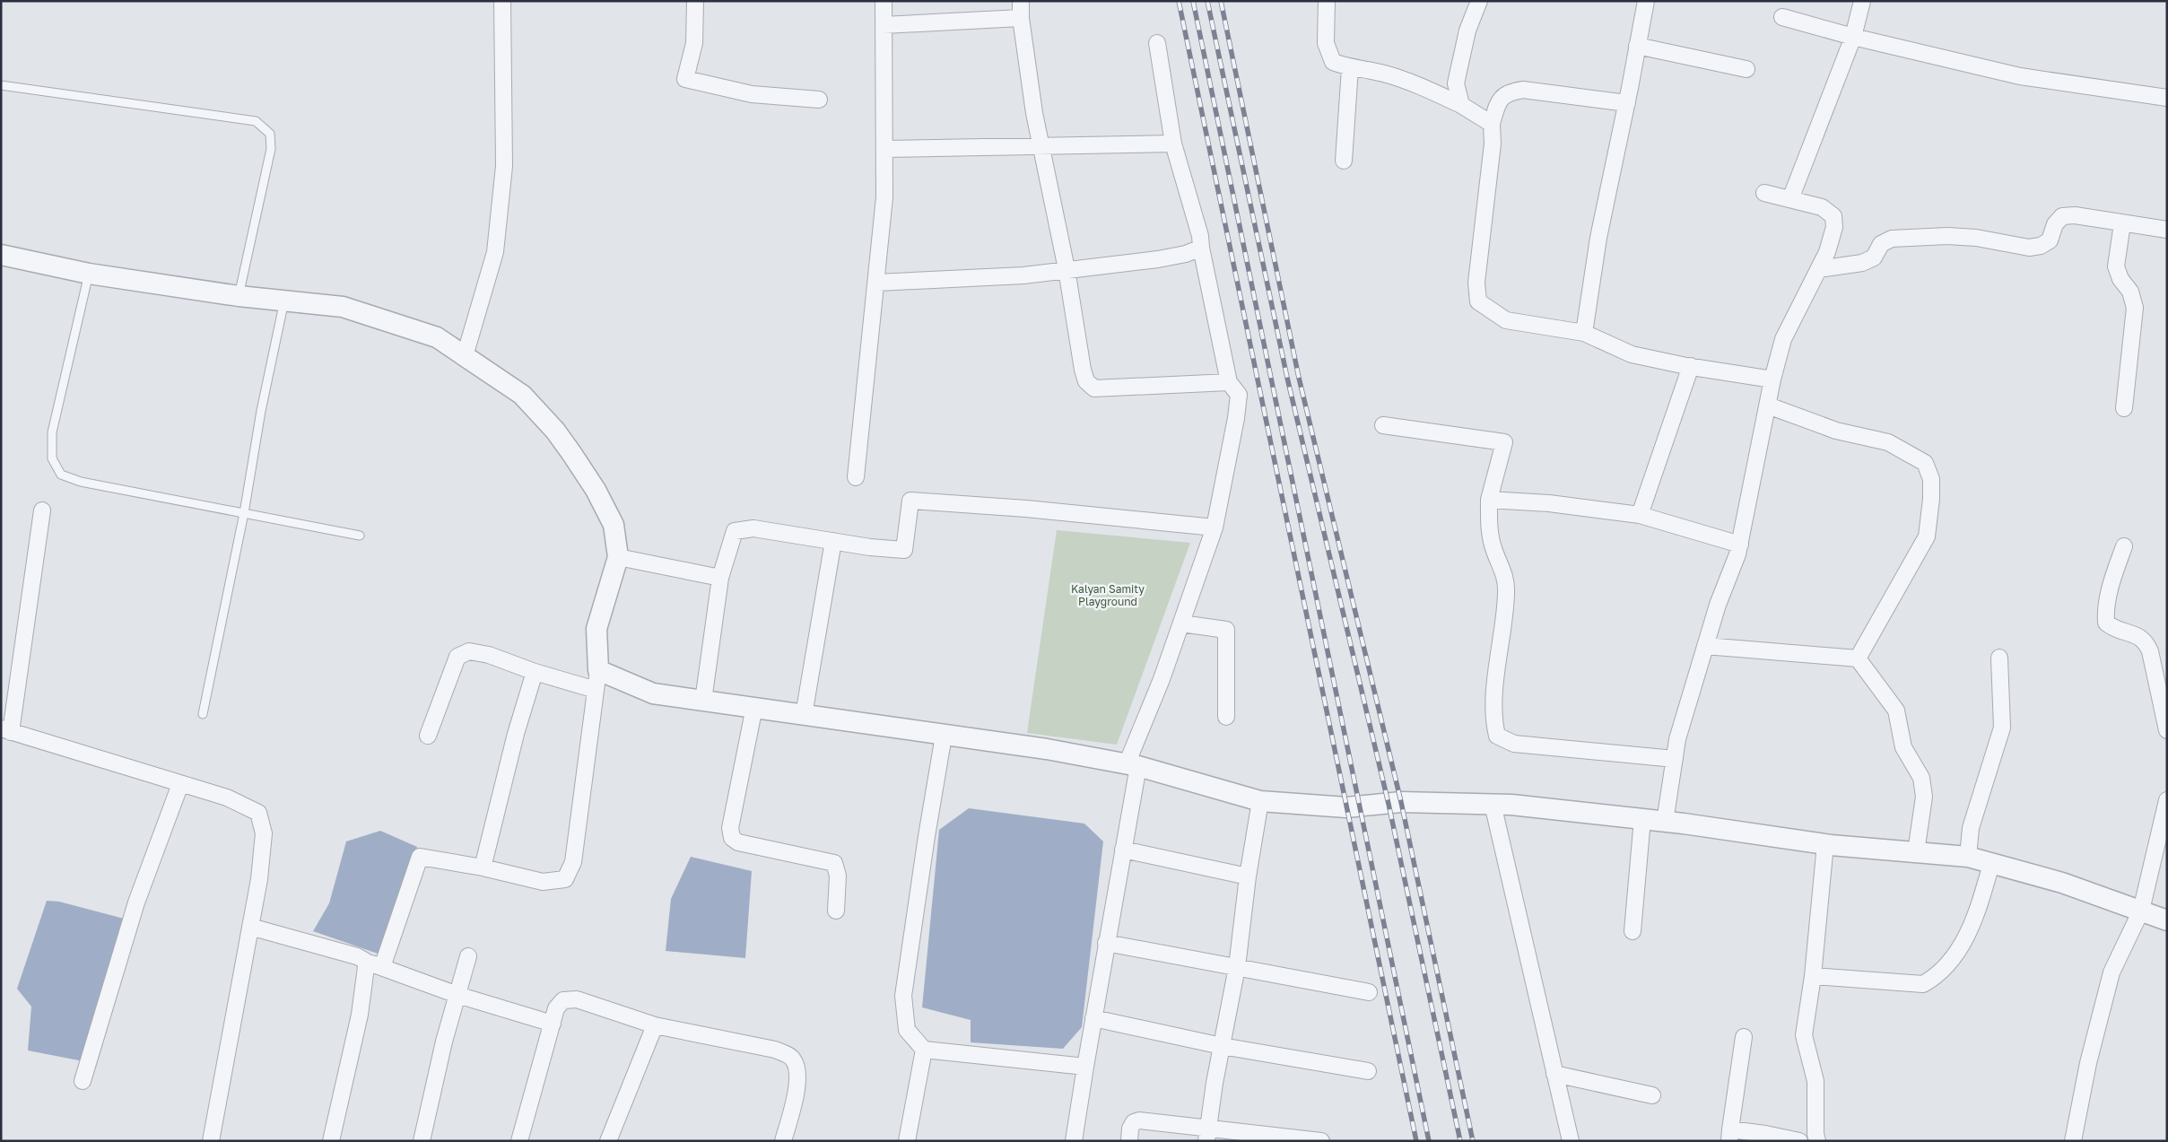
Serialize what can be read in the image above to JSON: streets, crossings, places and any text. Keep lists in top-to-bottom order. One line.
{"parks":["Kalyan Samity Playground"]}
